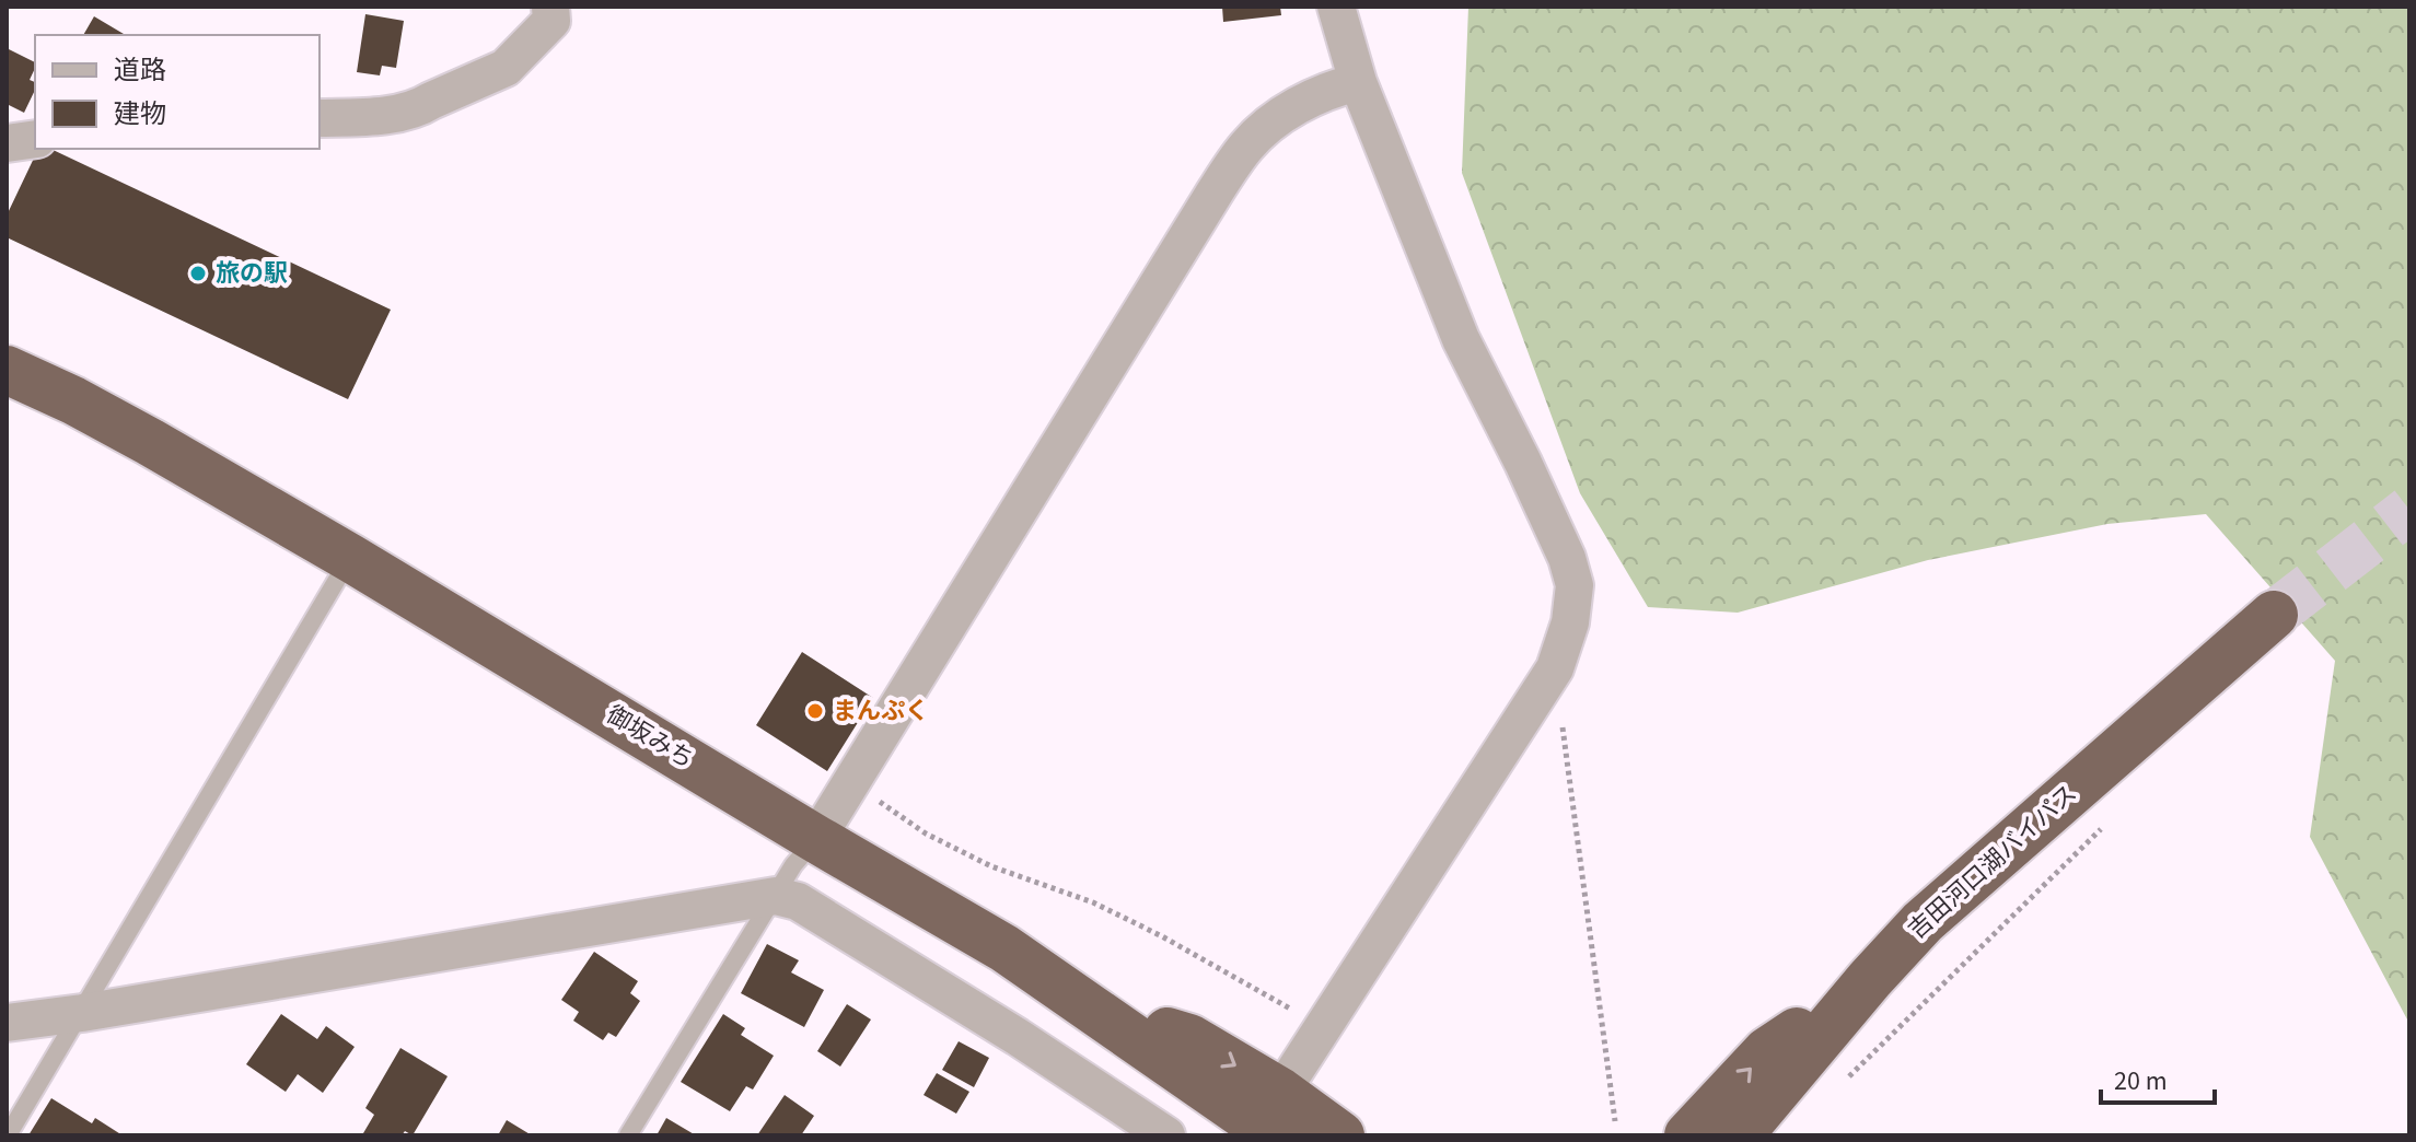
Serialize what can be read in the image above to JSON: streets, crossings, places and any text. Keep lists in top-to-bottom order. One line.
{"streets":{"highway":["御坂みち","吉田河口湖バイパス"]},"places":["旅の駅","まんぷく"],"legend":["道路","建物"],"scale_bar":"20 m"}
